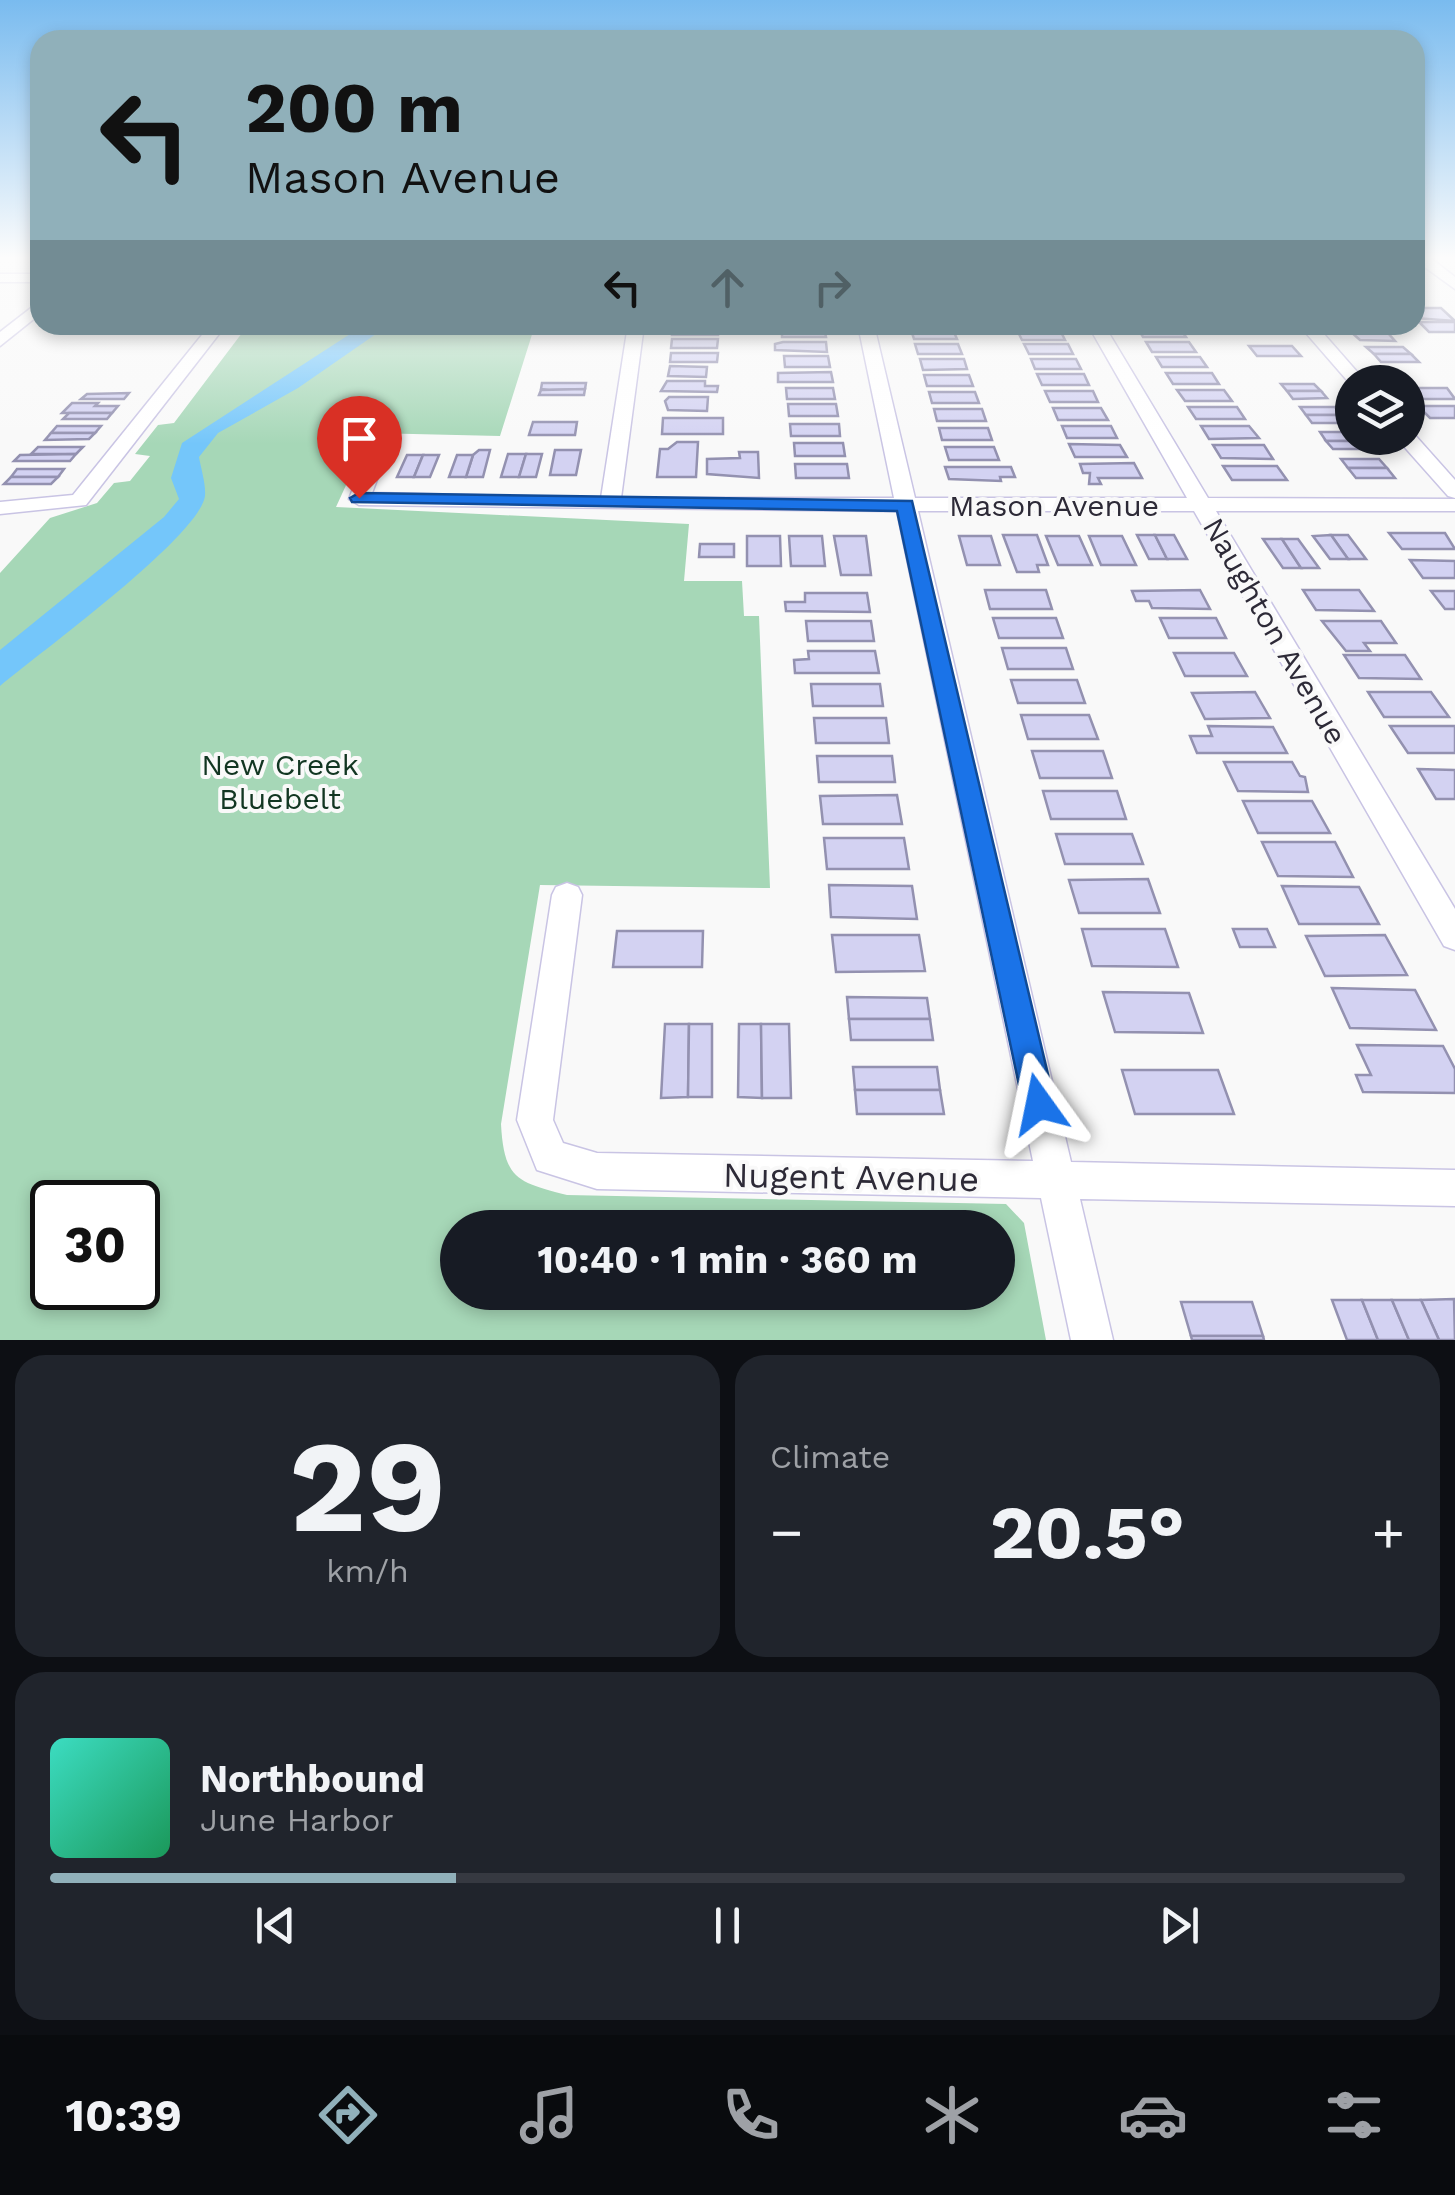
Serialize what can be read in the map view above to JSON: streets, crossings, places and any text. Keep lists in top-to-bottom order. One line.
{"streets":{"street":["Mason Avenue","Naughton Avenue","Nugent Avenue"]},"crossings":[["Mason Avenue","Naughton Avenue"]],"parks":["New Creek Bluebelt"],"page":{"turn":["200 m","Mason Avenue"],"limit":"30","trip":"10:40 · 1 min · 360 m","tile":[["29","km/h"],"Climate"],"heat":["−","20.5°","+"],"song":["Northbound","June Harbor"],"tabs":"10:39"}}
